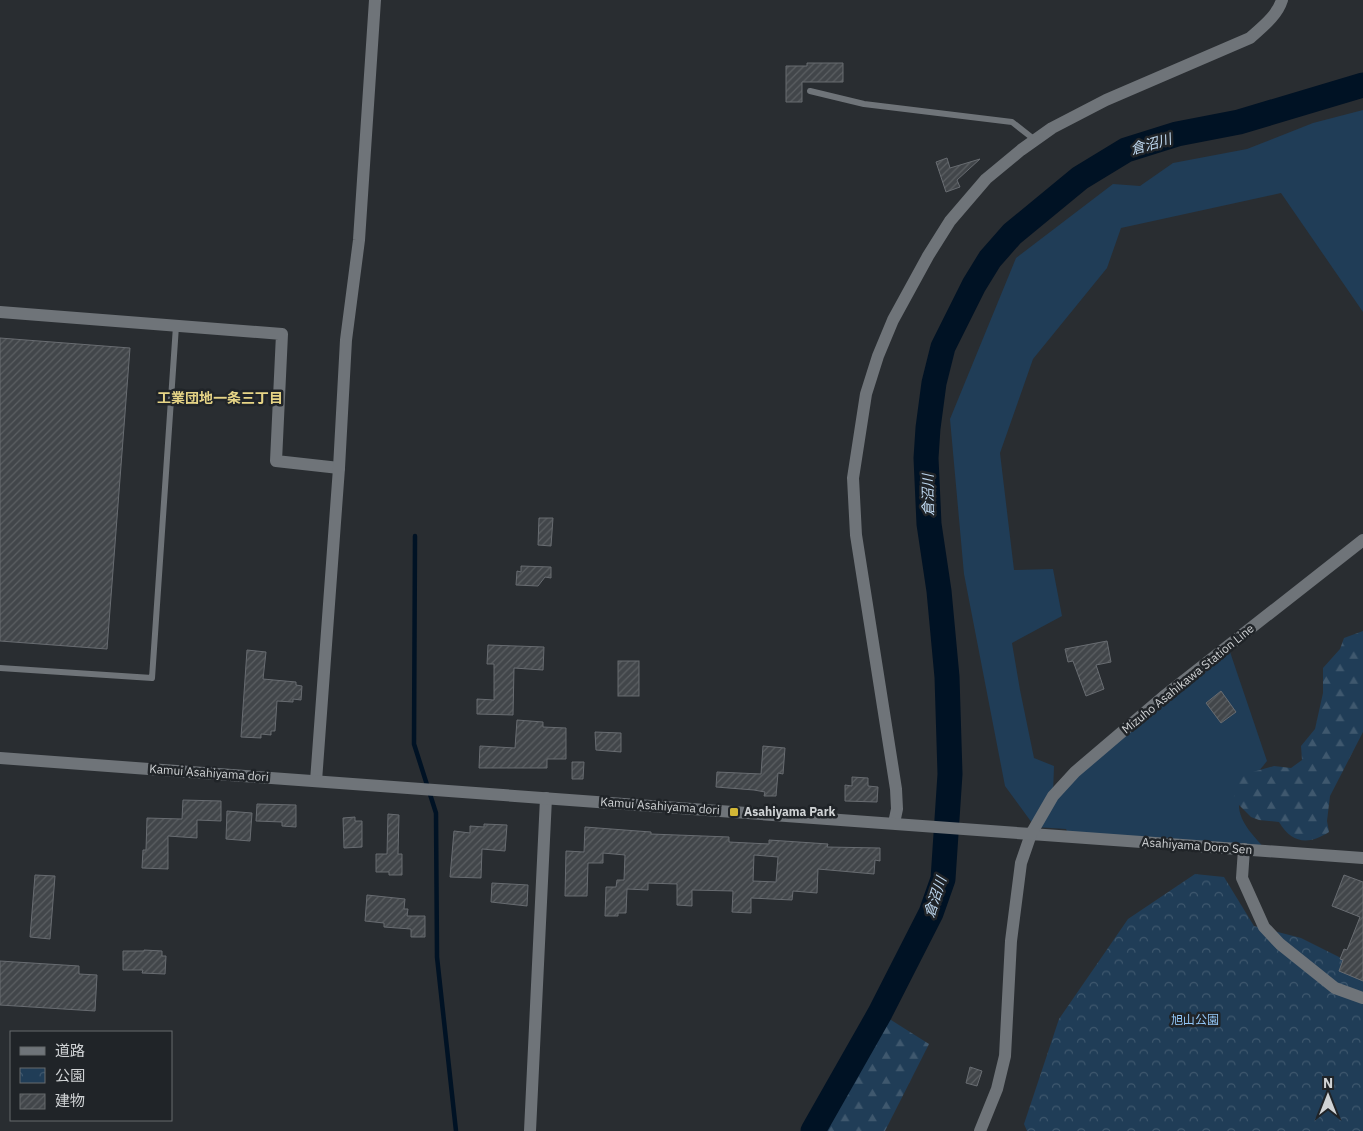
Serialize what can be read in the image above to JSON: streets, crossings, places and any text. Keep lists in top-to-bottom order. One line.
{"streets":{"street":["Mizuho Asahikawa Station Line","Kamui Asahiyama dori","Asahiyama Doro Sen"]},"crossings":[["Mizuho Asahikawa Station Line","Kamui Asahiyama dori"],["Mizuho Asahikawa Station Line","Asahiyama Doro Sen"],["Kamui Asahiyama dori","Asahiyama Doro Sen"]],"districts":["工業団地一条三丁目"],"water":["倉沼川"],"parks":["旭山公園"],"places":{"transit":["Asahiyama Park"]},"legend":["道路","公園","建物"],"north":"top"}
